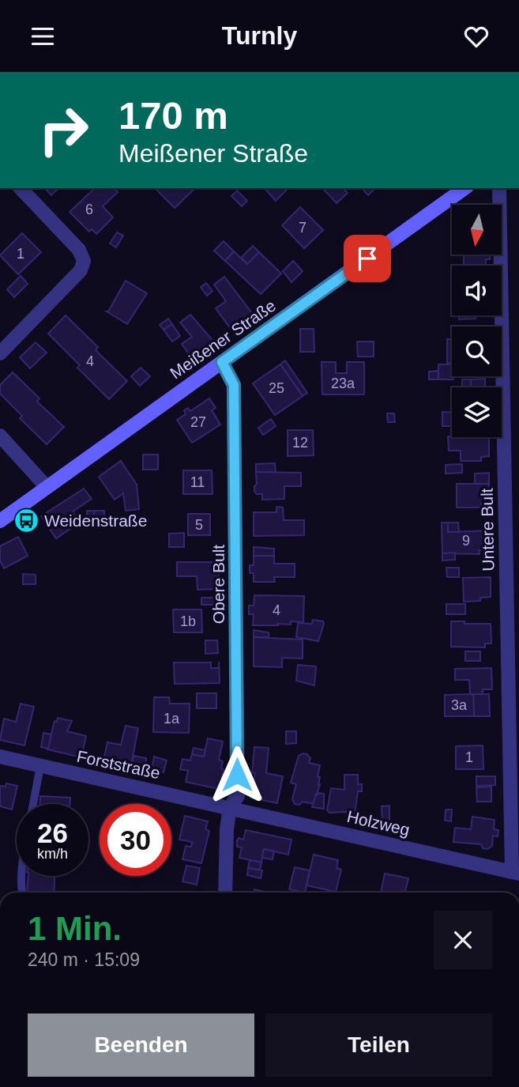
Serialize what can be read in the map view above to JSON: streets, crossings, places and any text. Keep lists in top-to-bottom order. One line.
{"streets":{"street":["Meißener Straße","Untere Bult","Obere Bult","Forststraße","Holzweg"]},"crossings":[["Meißener Straße","Obere Bult"],["Untere Bult","Holzweg"],["Obere Bult","Forststraße"],["Obere Bult","Holzweg"],["Forststraße","Holzweg"]],"places":{"bus stop":["Weidenstraße"]},"house_numbers":["6","7","1","4","23a","25","27","12","11","5","9","4","1b","3a","1a","1"],"north":"bottom","page":{"header":"Turnly","turn":["170 m","Meißener Straße"],"speed":"26 km/h","limit":"30","heading":["1 Min.","240 m · 15:09"],"buttons":["Beenden","Teilen"]}}
